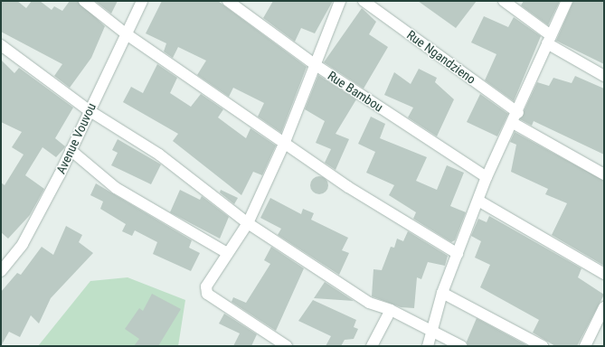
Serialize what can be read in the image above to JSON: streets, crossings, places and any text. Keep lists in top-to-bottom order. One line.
{"streets":{"street":["Rue Ngandzieno","Rue Bambou","Avenue Vouvou"]}}
